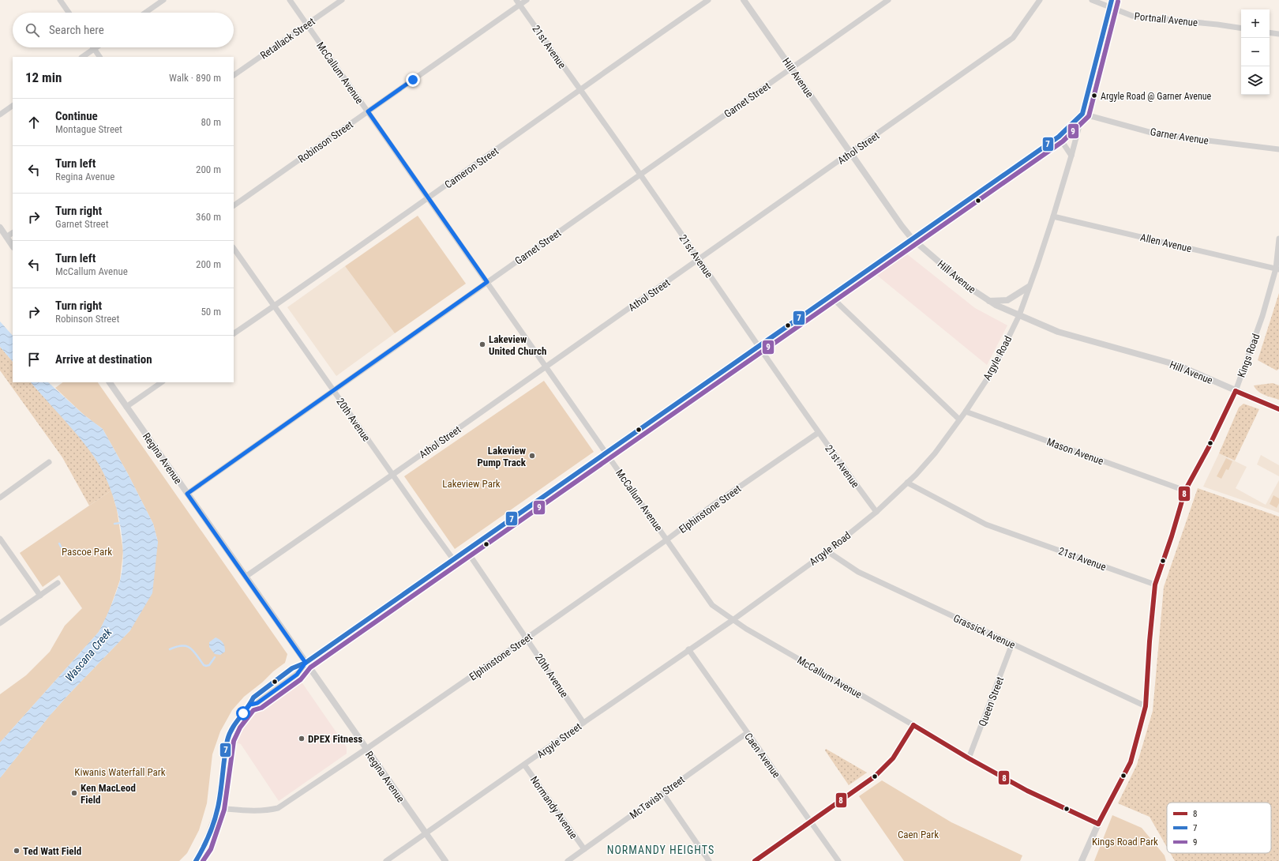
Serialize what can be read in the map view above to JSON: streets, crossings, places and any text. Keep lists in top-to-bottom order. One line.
{"streets":{"street":["Portnall Avenue","Retallack Street","21st Avenue","McCallum Avenue","Hill Avenue","Garnet Street","Garner Avenue","Robinson Street","Athol Street","Cameron Street","Allen Avenue","Kings Road","Argyle Road","20th Avenue","Mason Avenue","Regina Avenue","Elphinstone Street","Grassick Avenue","Queen Street","Argyle Street","Caen Avenue","McTavish Street","Normandy Avenue"]},"crossings":[["Portnall Avenue","Argyle Road"],["Retallack Street","McCallum Avenue"],["21st Avenue","Garnet Street"],["21st Avenue","Robinson Street"],["21st Avenue","Athol Street"],["21st Avenue","Cameron Street"],["21st Avenue","Kings Road"],["21st Avenue","Argyle Road"],["21st Avenue","Elphinstone Street"],["McCallum Avenue","Garnet Street"],["McCallum Avenue","Robinson Street"],["McCallum Avenue","Athol Street"],["McCallum Avenue","Cameron Street"],["McCallum Avenue","Kings Road"],["McCallum Avenue","Argyle Road"],["McCallum Avenue","Elphinstone Street"],["McCallum Avenue","Queen Street"],["McCallum Avenue","Argyle Street"],["Hill Avenue","Garnet Street"],["Hill Avenue","Athol Street"],["Hill Avenue","Kings Road"],["Hill Avenue","Argyle Road"],["Garnet Street","20th Avenue"],["Garnet Street","Regina Avenue"],["Garner Avenue","Argyle Road"],["Athol Street","20th Avenue"],["Athol Street","Regina Avenue"],["Cameron Street","20th Avenue"],["Allen Avenue","Kings Road"],["Allen Avenue","Argyle Road"],["Kings Road","Mason Avenue"],["Kings Road","Grassick Avenue"],["Argyle Road","Mason Avenue"],["Argyle Road","Grassick Avenue"],["Argyle Road","Argyle Street"],["20th Avenue","Elphinstone Street"],["20th Avenue","Argyle Street"],["Regina Avenue","Elphinstone Street"],["Regina Avenue","Argyle Street"],["Grassick Avenue","Queen Street"],["Argyle Street","Caen Avenue"],["Argyle Street","Normandy Avenue"],["Caen Avenue","McTavish Street"],["McTavish Street","Normandy Avenue"]],"districts":["NORMANDY HEIGHTS"],"water":["Wascana Creek"],"parks":["Lakeview Park","Pascoe Park","Kiwanis Waterfall Park","Caen Park","Kings Road Park"],"places":["Argyle Road @ Garner Avenue","Lakeview United Church","Lakeview Pump Track","DPEX Fitness","Ken MacLeod Field","Ted Watt Field"],"lines":["transit line 7","transit line 9","transit line 8"],"legend":["8","7","9"],"page":{"map_buttons":["+","−"],"search":"Search here","heading":["12 min","Walk · 890 m"],"list":[["Continue","Montague Street","80 m"],["Turn left","Regina Avenue","200 m"],["Turn right","Garnet Street","360 m"],["Turn left","McCallum Avenue","200 m"],["Turn right","Robinson Street","50 m"],"Arrive at destination"]}}
